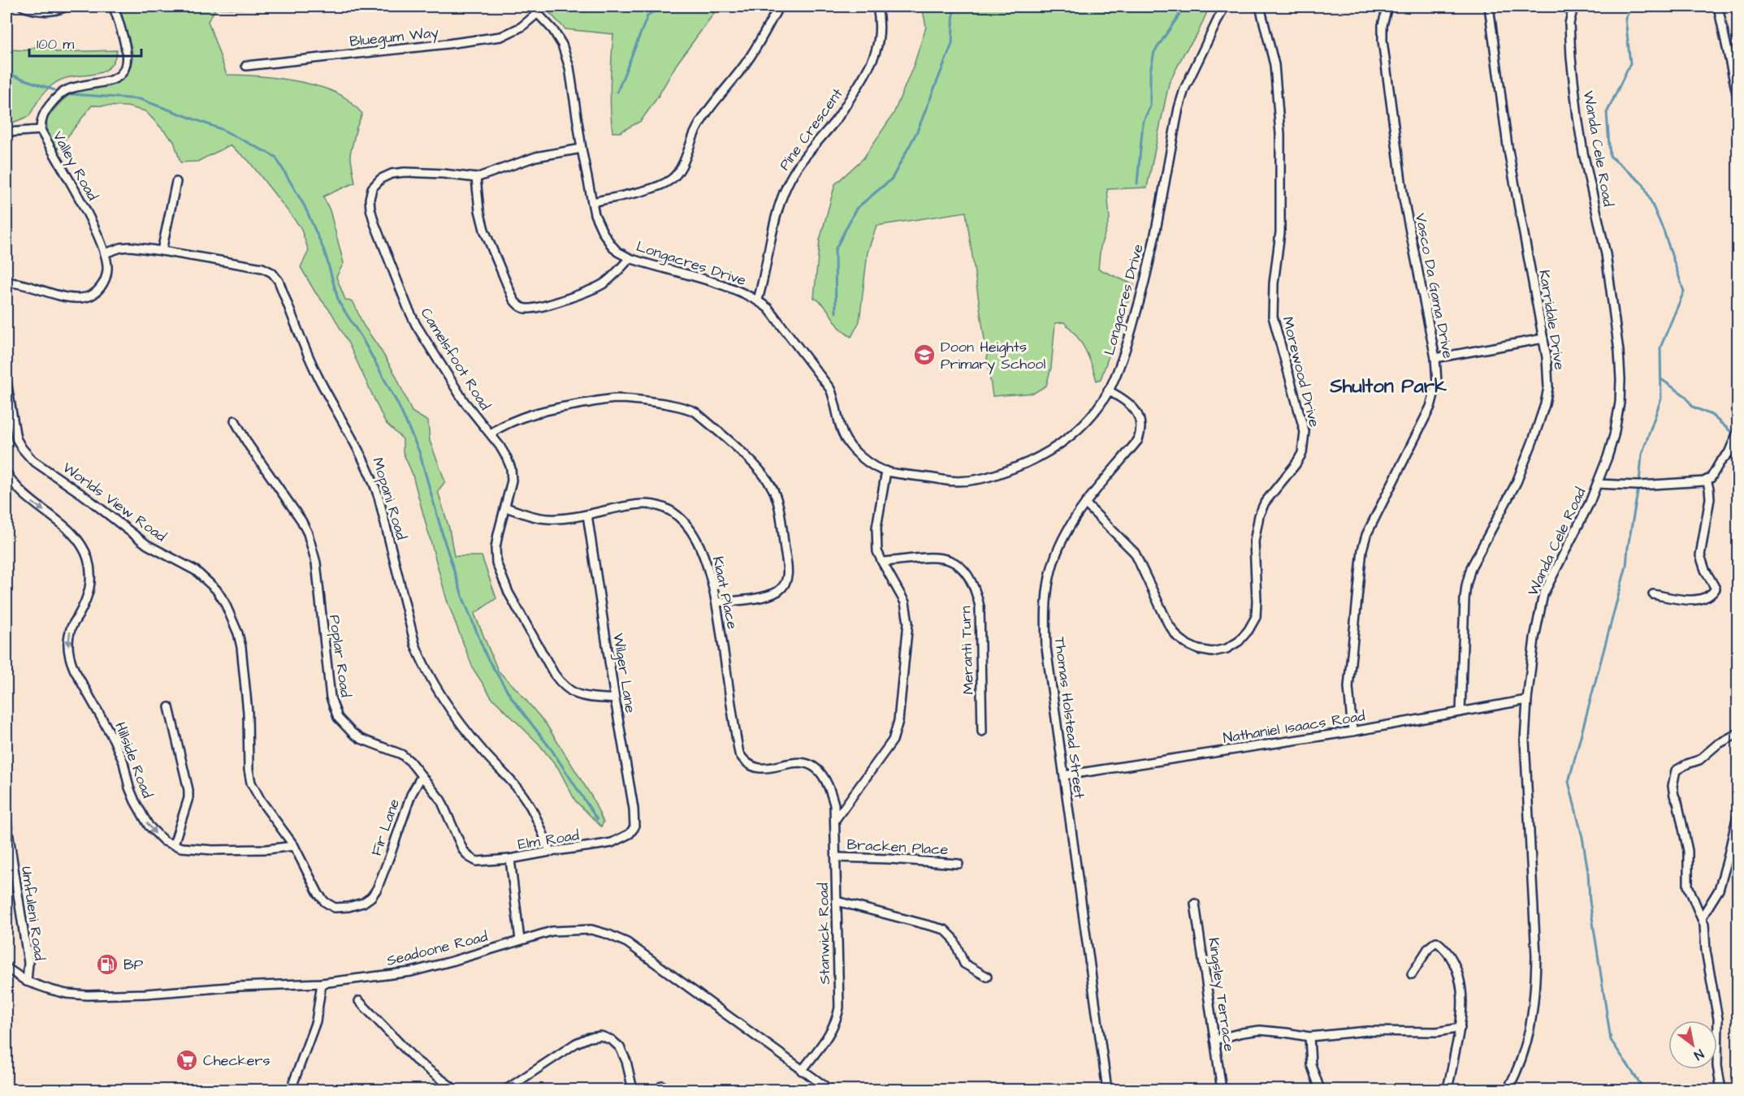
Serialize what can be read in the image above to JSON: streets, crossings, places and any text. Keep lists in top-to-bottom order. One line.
{"streets":{"street":["Bluegum Way","Pine Crescent","Wanda Cele Road","Valley Road","Longacres Drive","Vasco Da Gama Drive","Karridale Drive","Camelsfoot Road","Morewood Drive","Mopani Road","Worlds View Road","Kiaat Place","Meranti Turn","Poplar Road","Wilger Lane","Thomas Holstead Street","Nathaniel Isaacs Road","Hillside Road","Fir Lane","Elm Road","Bracken Place","Umfuleni Road","Stanwick Road","Seadoone Road","Kingsley Terrace"]},"crossings":[["Bluegum Way","Longacres Drive"],["Pine Crescent","Longacres Drive"],["Wanda Cele Road","Nathaniel Isaacs Road"],["Valley Road","Mopani Road"],["Longacres Drive","Camelsfoot Road"],["Longacres Drive","Thomas Holstead Street"],["Vasco Da Gama Drive","Nathaniel Isaacs Road"],["Karridale Drive","Nathaniel Isaacs Road"],["Camelsfoot Road","Kiaat Place"],["Camelsfoot Road","Wilger Lane"],["Morewood Drive","Thomas Holstead Street"],["Mopani Road","Elm Road"],["Worlds View Road","Hillside Road"],["Worlds View Road","Fir Lane"],["Kiaat Place","Wilger Lane"],["Kiaat Place","Stanwick Road"],["Poplar Road","Fir Lane"],["Poplar Road","Elm Road"],["Wilger Lane","Elm Road"],["Thomas Holstead Street","Nathaniel Isaacs Road"],["Hillside Road","Fir Lane"],["Bracken Place","Stanwick Road"],["Umfuleni Road","Seadoone Road"],["Stanwick Road","Seadoone Road"]],"one_way":["Hillside Road"],"districts":["Shulton Park"],"places":{"school or university":["Doon Heights Primary School"],"fuel station":["BP"],"supermarket":["Checkers"]},"scale_bar":"100 m","north":"bottom right"}
